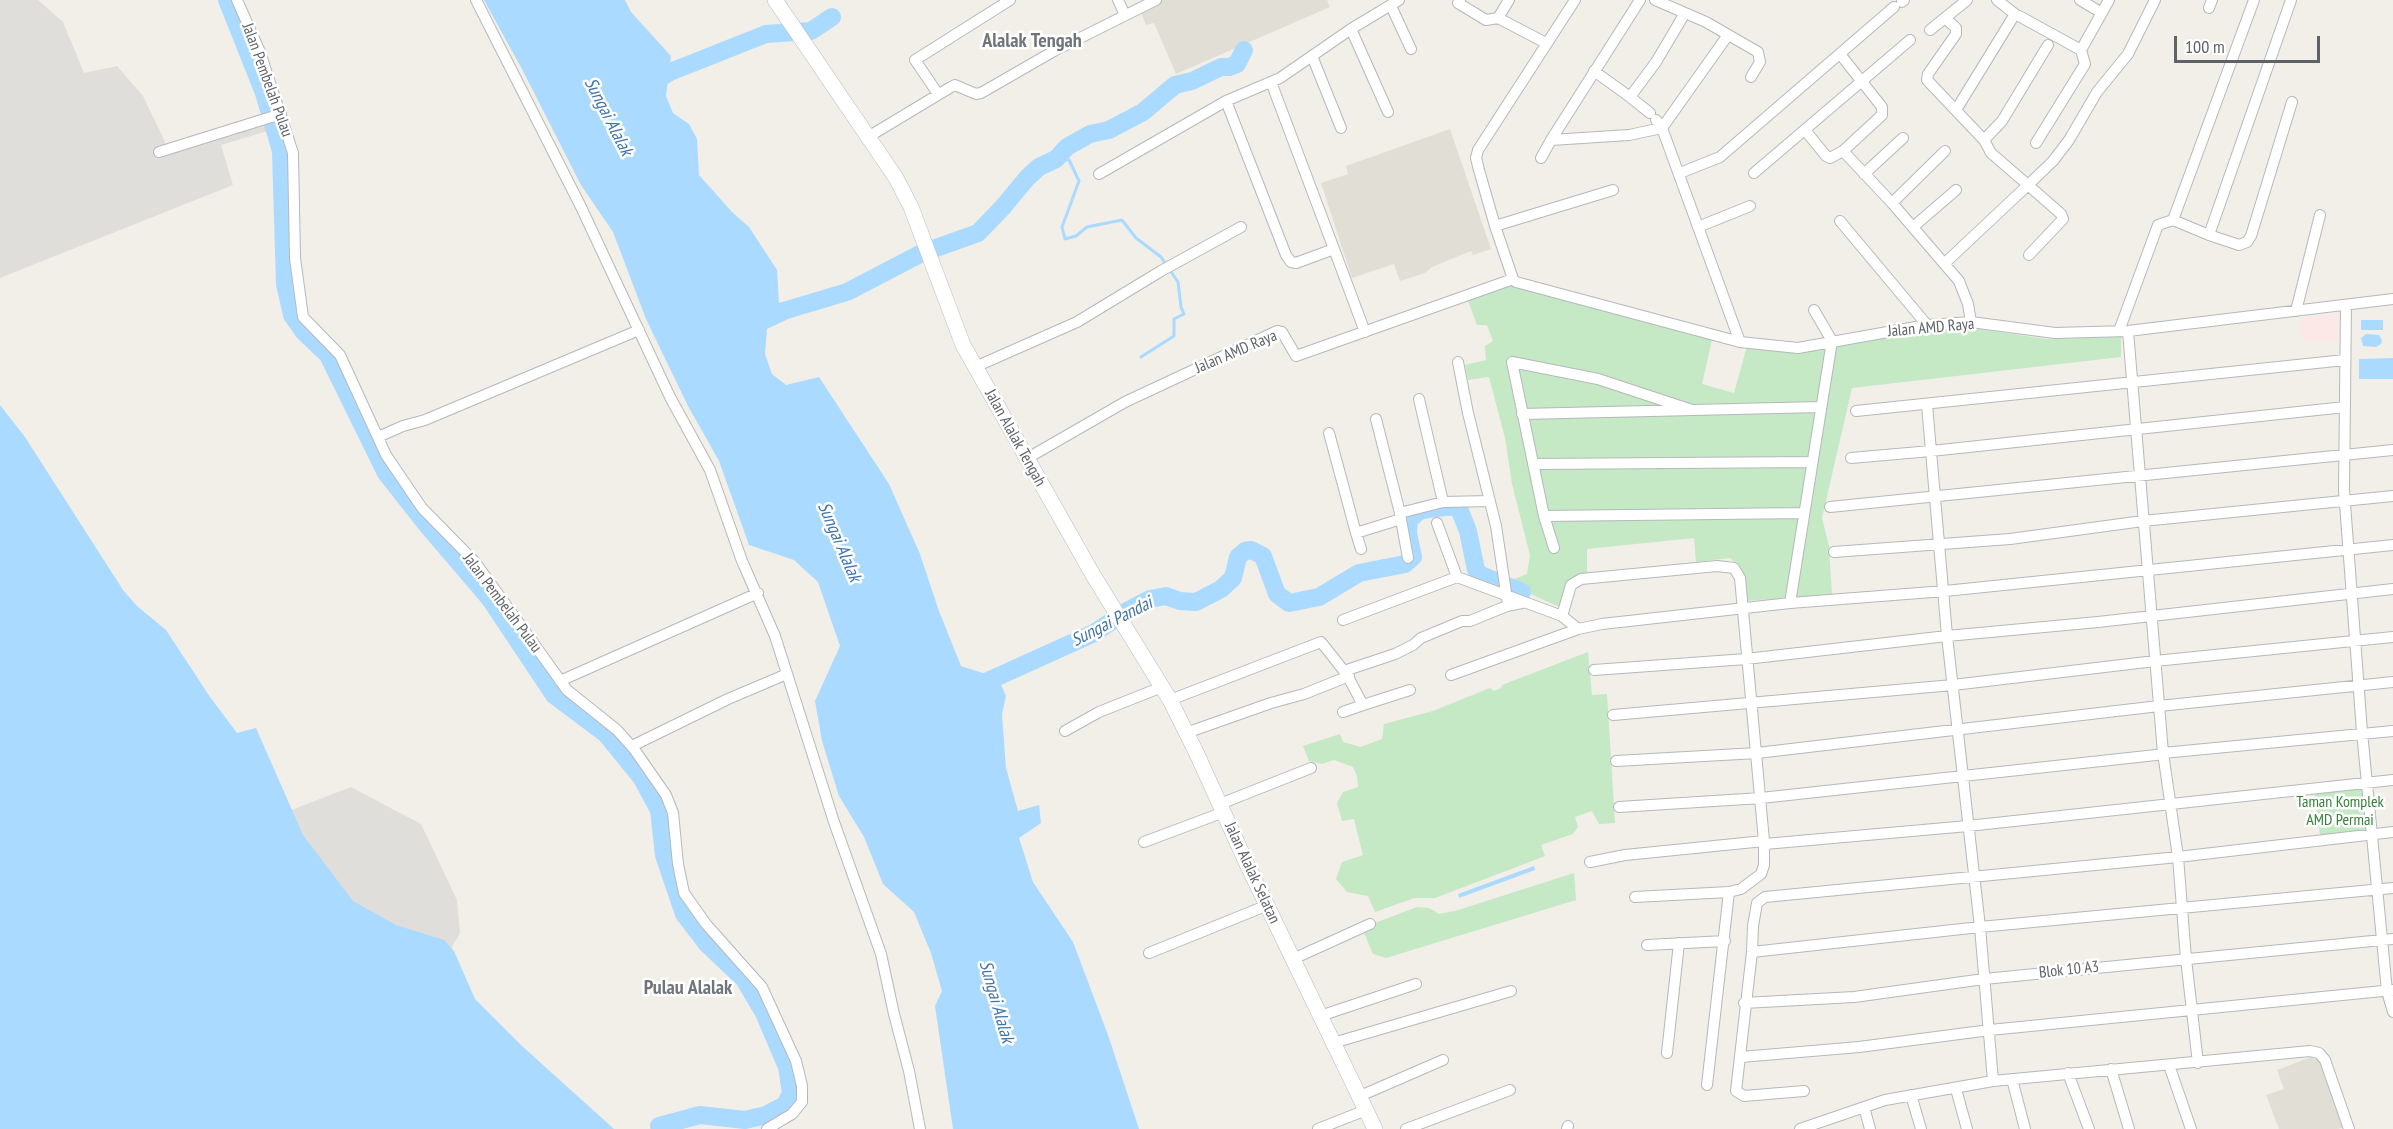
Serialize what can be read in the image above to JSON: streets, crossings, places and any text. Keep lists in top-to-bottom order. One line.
{"streets":{"street":["Jalan Pembelah Pulau","Jalan AMD Raya","Jalan Alalak Tengah","Jalan Alalak Selatan","Blok 10 A3"]},"crossings":[["Jalan AMD Raya","Jalan Alalak Tengah"],["Jalan Alalak Tengah","Jalan Alalak Selatan"]],"districts":["Alalak Tengah","Pulau Alalak"],"water":["Sungai Alalak","Sungai Pandai"],"parks":["Taman Komplek AMD Permai"],"scale_bar":"100 m"}
